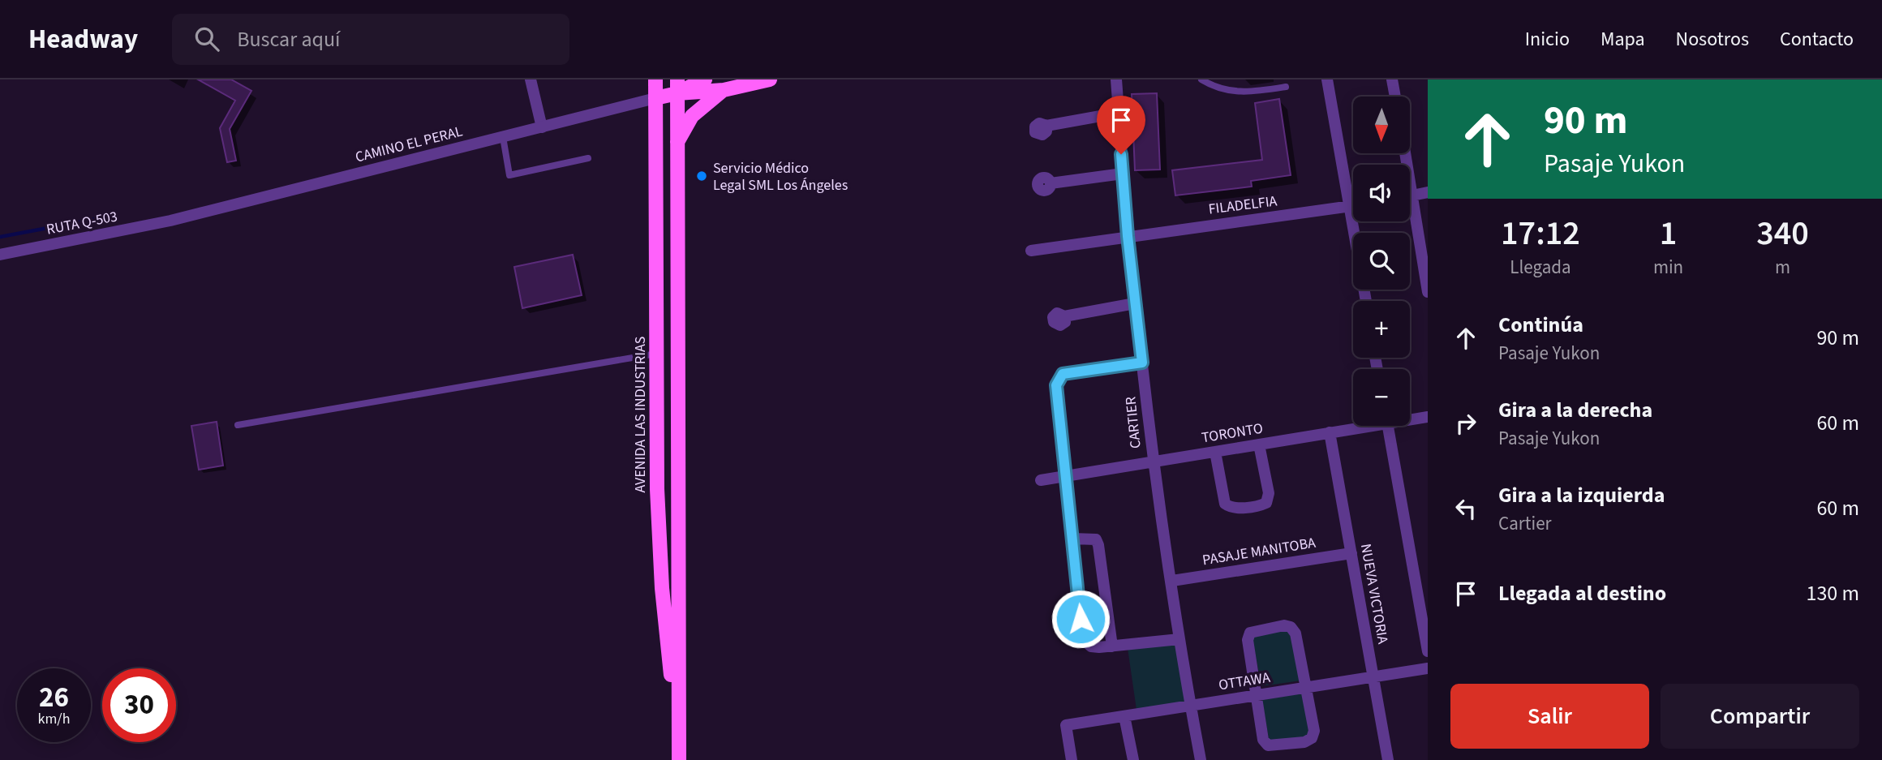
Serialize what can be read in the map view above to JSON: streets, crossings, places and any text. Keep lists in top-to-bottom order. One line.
{"streets":{"main road":["AVENIDA LAS INDUSTRIAS"],"street":["CAMINO EL PERAL","FILADELFIA","RUTA Q-503","CARTIER","TORONTO","PASAJE MANITOBA","NUEVA VICTORIA","OTTAWA"]},"crossings":[["CAMINO EL PERAL","RUTA Q-503"],["CAMINO EL PERAL","AVENIDA LAS INDUSTRIAS"],["FILADELFIA","CARTIER"],["CARTIER","TORONTO"],["CARTIER","PASAJE MANITOBA"],["CARTIER","OTTAWA"],["TORONTO","NUEVA VICTORIA"],["PASAJE MANITOBA","NUEVA VICTORIA"],["NUEVA VICTORIA","OTTAWA"]],"places":["Servicio Médico Legal SML Los Ángeles"],"north":"bottom","page":{"header":"Headway","search":"Buscar aquí","nav":["Inicio","Mapa","Nosotros","Contacto"],"turn":["90 m","Pasaje Yukon"],"map_buttons":["+","−"],"eta":["17:12","Llegada","1","min","340","m"],"list":[{"name":"Continúa","note":"Pasaje Yukon","value":"90 m"},{"name":"Gira a la derecha","note":"Pasaje Yukon","value":"60 m"},{"name":"Gira a la izquierda","note":"Cartier","value":"60 m"},{"name":"Llegada al destino","value":"130 m"}],"speed":"26 km/h","limit":"30","buttons":["Salir","Compartir"]}}
